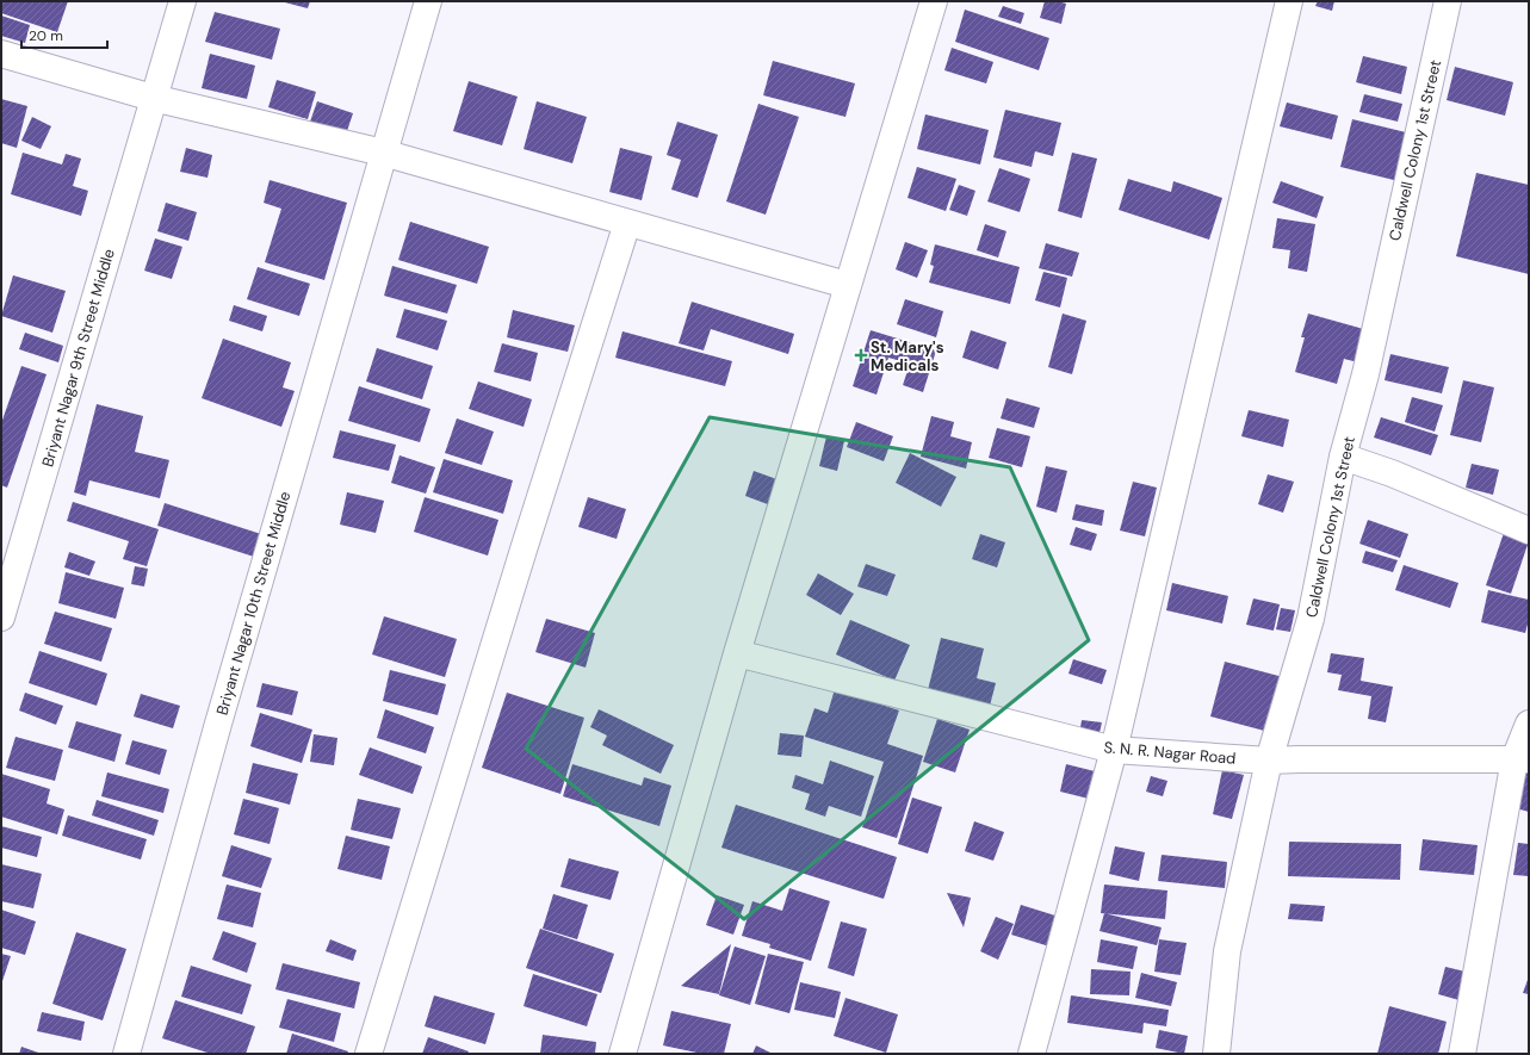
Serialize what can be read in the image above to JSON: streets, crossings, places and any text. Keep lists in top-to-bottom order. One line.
{"streets":{"street":["Caldwell Colony 1st Street","Briyant Nagar 9th Street Middle","Briyant Nagar 10th Street Middle","S. N. R. Nagar Road"]},"crossings":[["Caldwell Colony 1st Street","S. N. R. Nagar Road"]],"places":{"health":["St. Mary's Medicals"]},"scale_bar":"20 m"}
